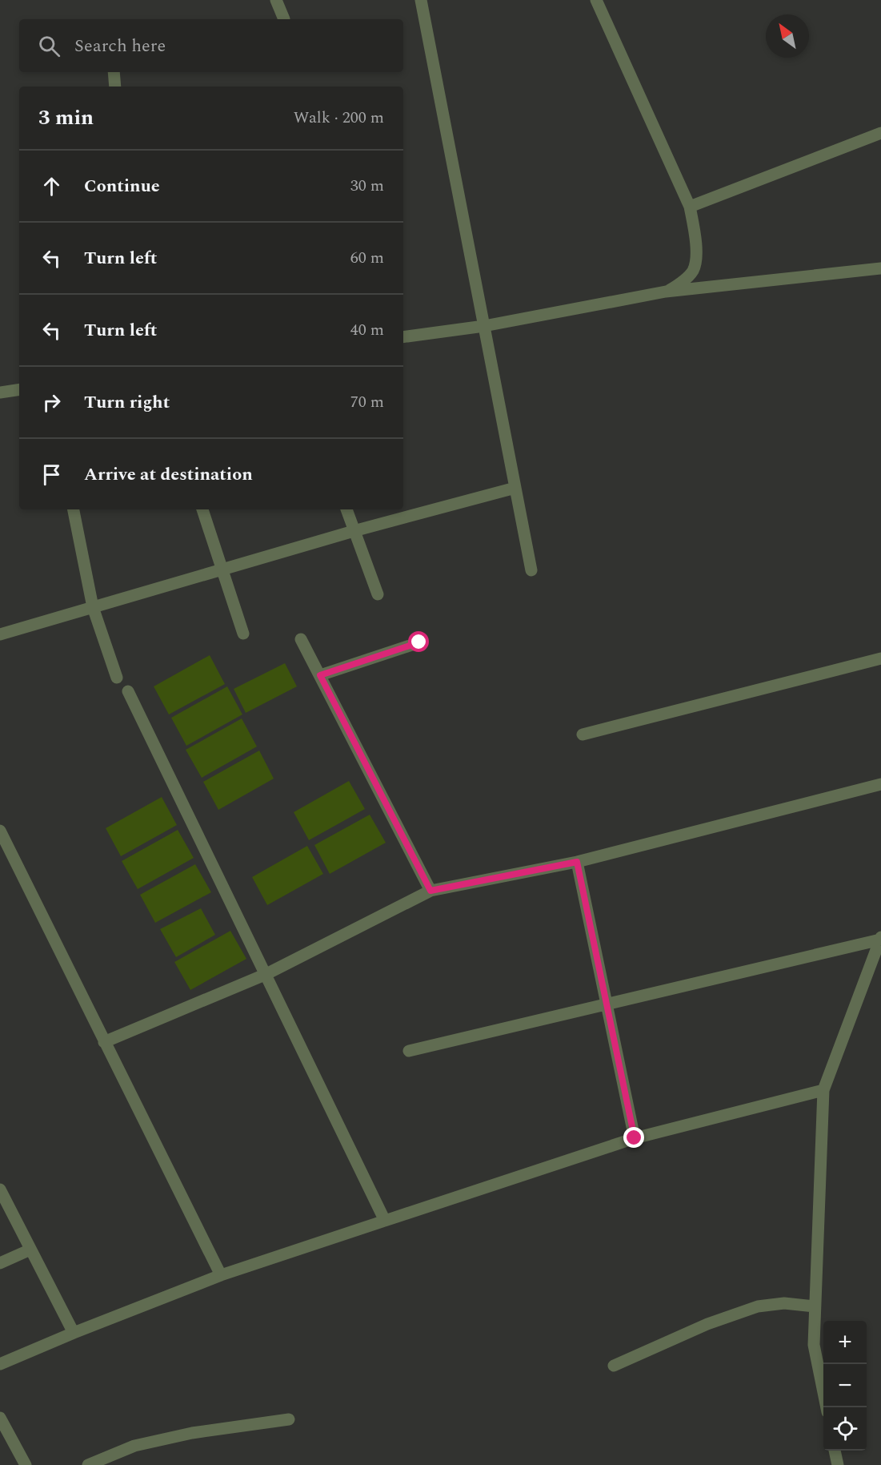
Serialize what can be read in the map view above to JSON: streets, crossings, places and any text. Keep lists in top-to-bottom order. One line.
{"north":"top left","page":{"search":"Search here","heading":["3 min","Walk · 200 m"],"list":[["Continue","30 m"],["Turn left","60 m"],["Turn left","40 m"],["Turn right","70 m"],"Arrive at destination"],"map_buttons":["+","−"]}}
